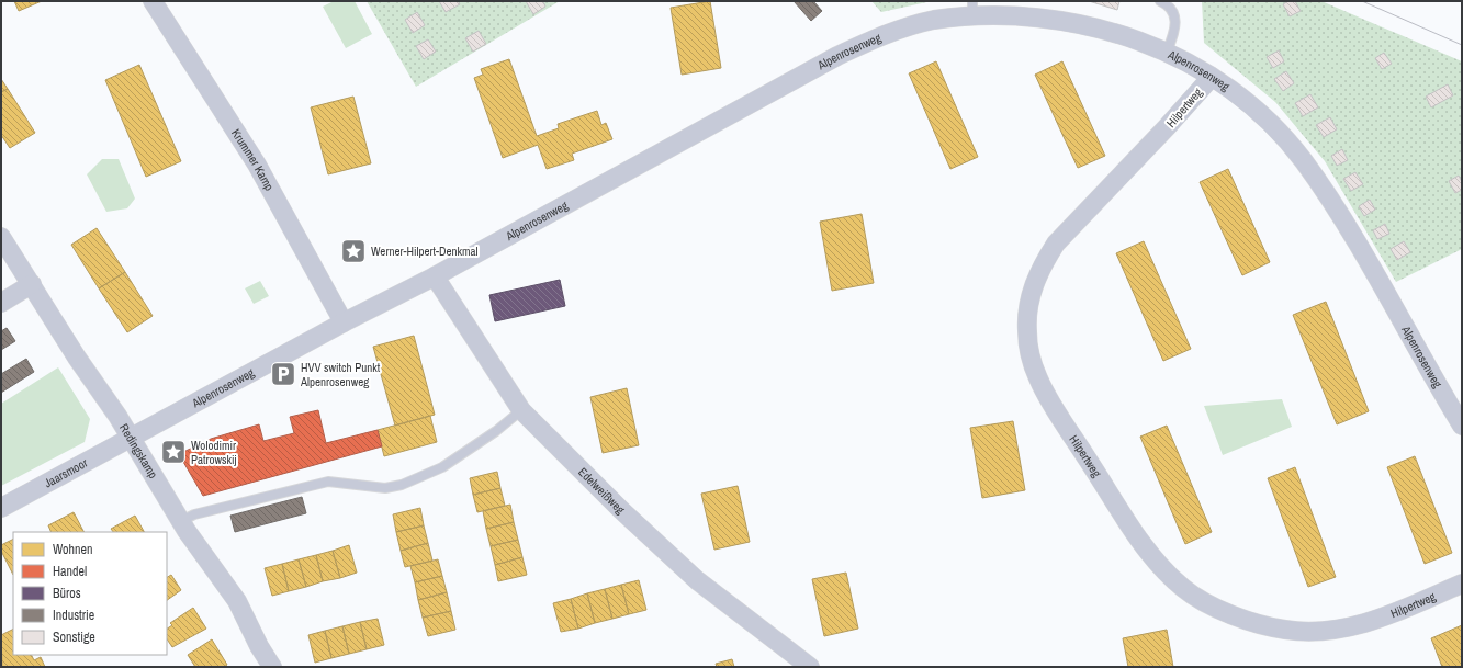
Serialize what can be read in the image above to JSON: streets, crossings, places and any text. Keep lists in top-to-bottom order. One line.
{"streets":{"street":["Alpenrosenweg","Hilpertweg","Krummer Kamp","Redingskamp","Jaarsmoor","Edelweißweg"]},"crossings":[["Alpenrosenweg","Hilpertweg"],["Alpenrosenweg","Krummer Kamp"],["Alpenrosenweg","Redingskamp"],["Alpenrosenweg","Jaarsmoor"],["Alpenrosenweg","Edelweißweg"],["Redingskamp","Jaarsmoor"]],"places":{"place":["Werner-Hilpert-Denkmal","Wolodimir Patrowskij"],"parking":["HVV switch Punkt Alpenrosenweg"]},"legend":["Wohnen","Handel","Büros","Industrie","Sonstige"]}
